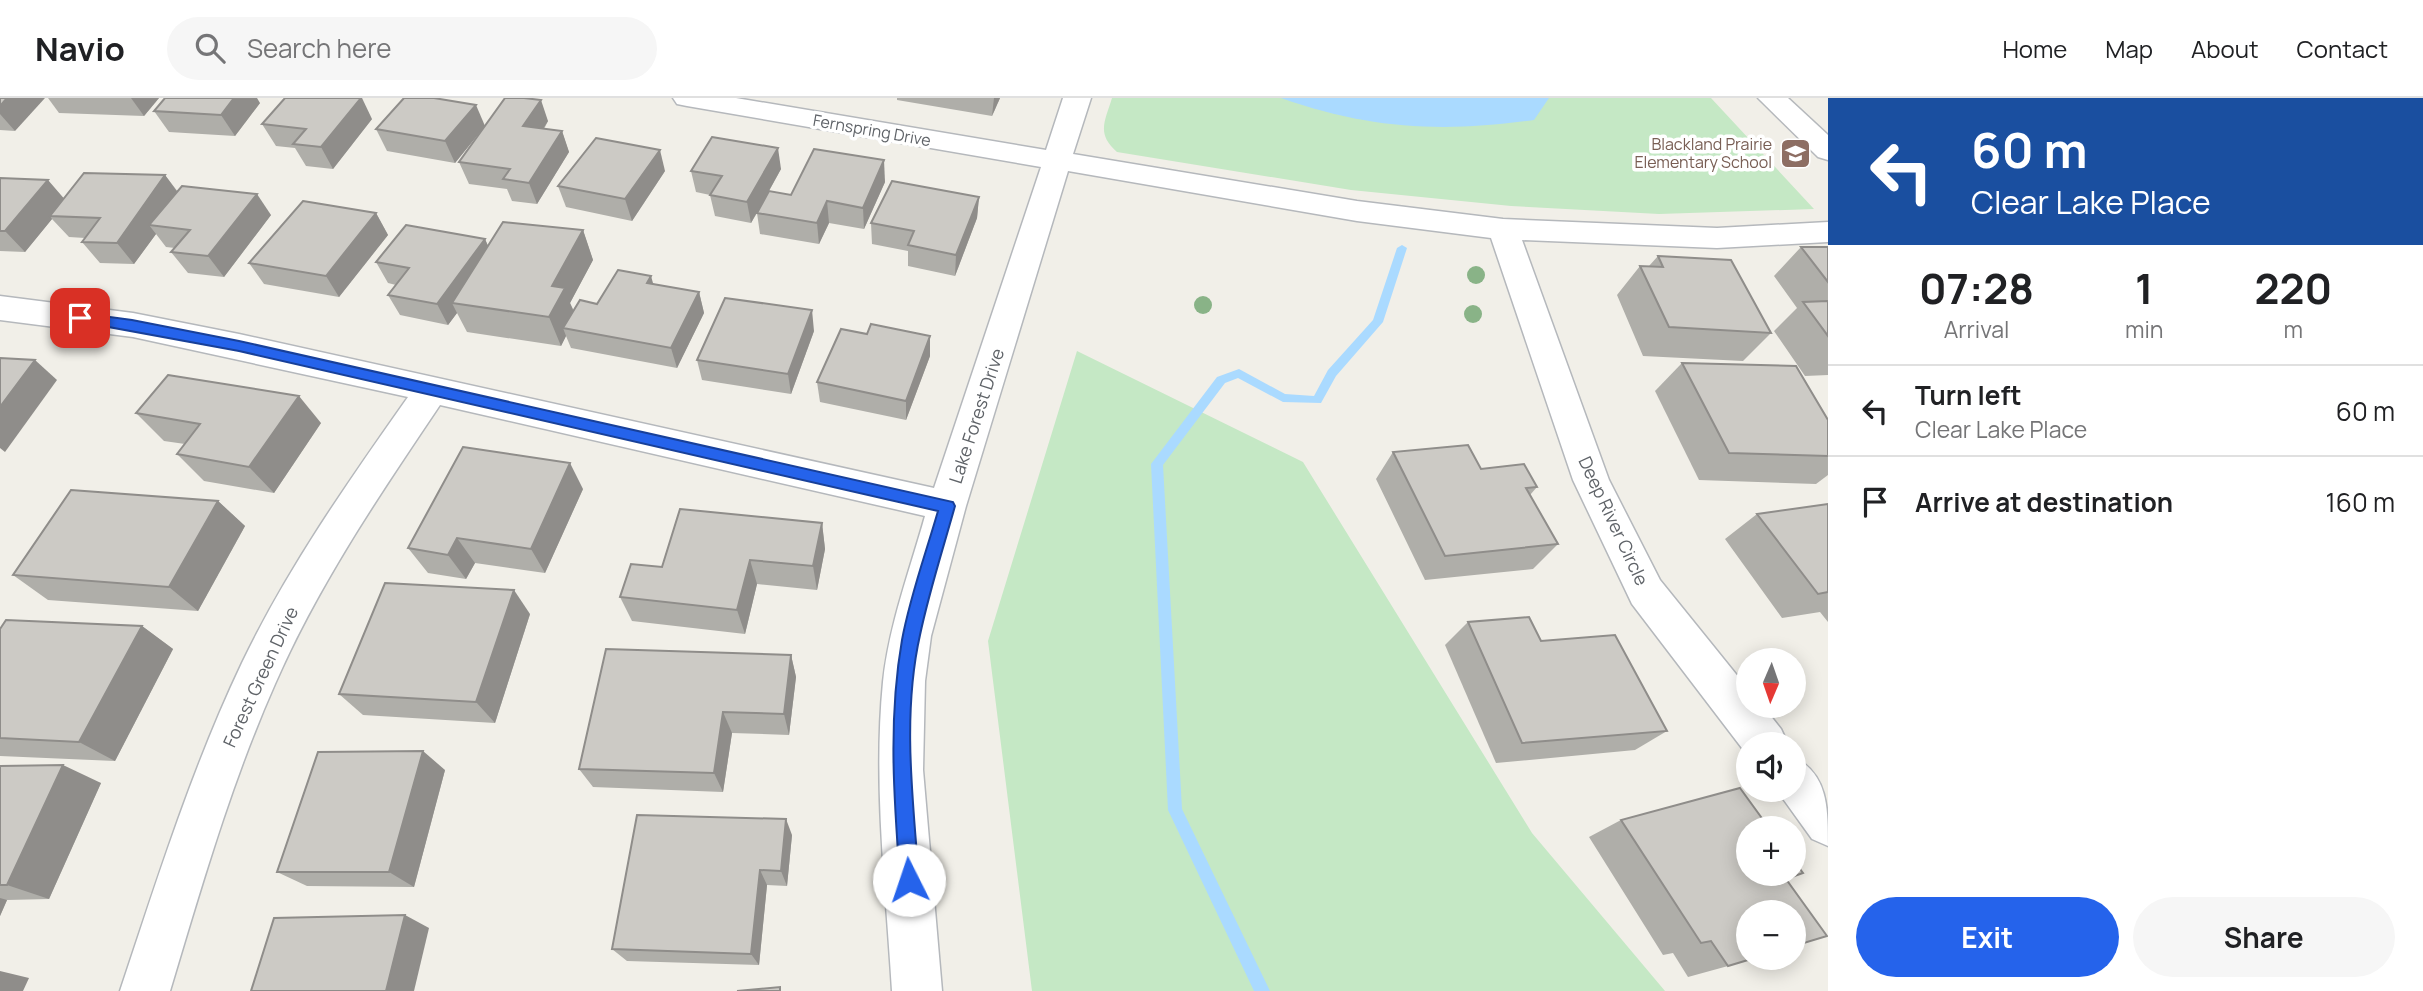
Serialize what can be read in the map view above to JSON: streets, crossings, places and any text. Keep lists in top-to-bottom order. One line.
{"streets":{"street":["Fernspring Drive","Lake Forest Drive","Deep River Circle","Forest Green Drive"]},"crossings":[["Fernspring Drive","Lake Forest Drive"],["Fernspring Drive","Deep River Circle"]],"places":{"school or university":["Blackland Prairie Elementary School"]},"north":"bottom","page":{"header":"Navio","search":"Search here","nav":["Home","Map","About","Contact"],"turn":["60 m","Clear Lake Place"],"eta":["07:28","Arrival","1","min","220","m"],"list":[{"name":"Turn left","note":"Clear Lake Place","value":"60 m"},{"name":"Arrive at destination","value":"160 m"}],"map_buttons":["+","−"],"buttons":["Exit","Share"]}}
